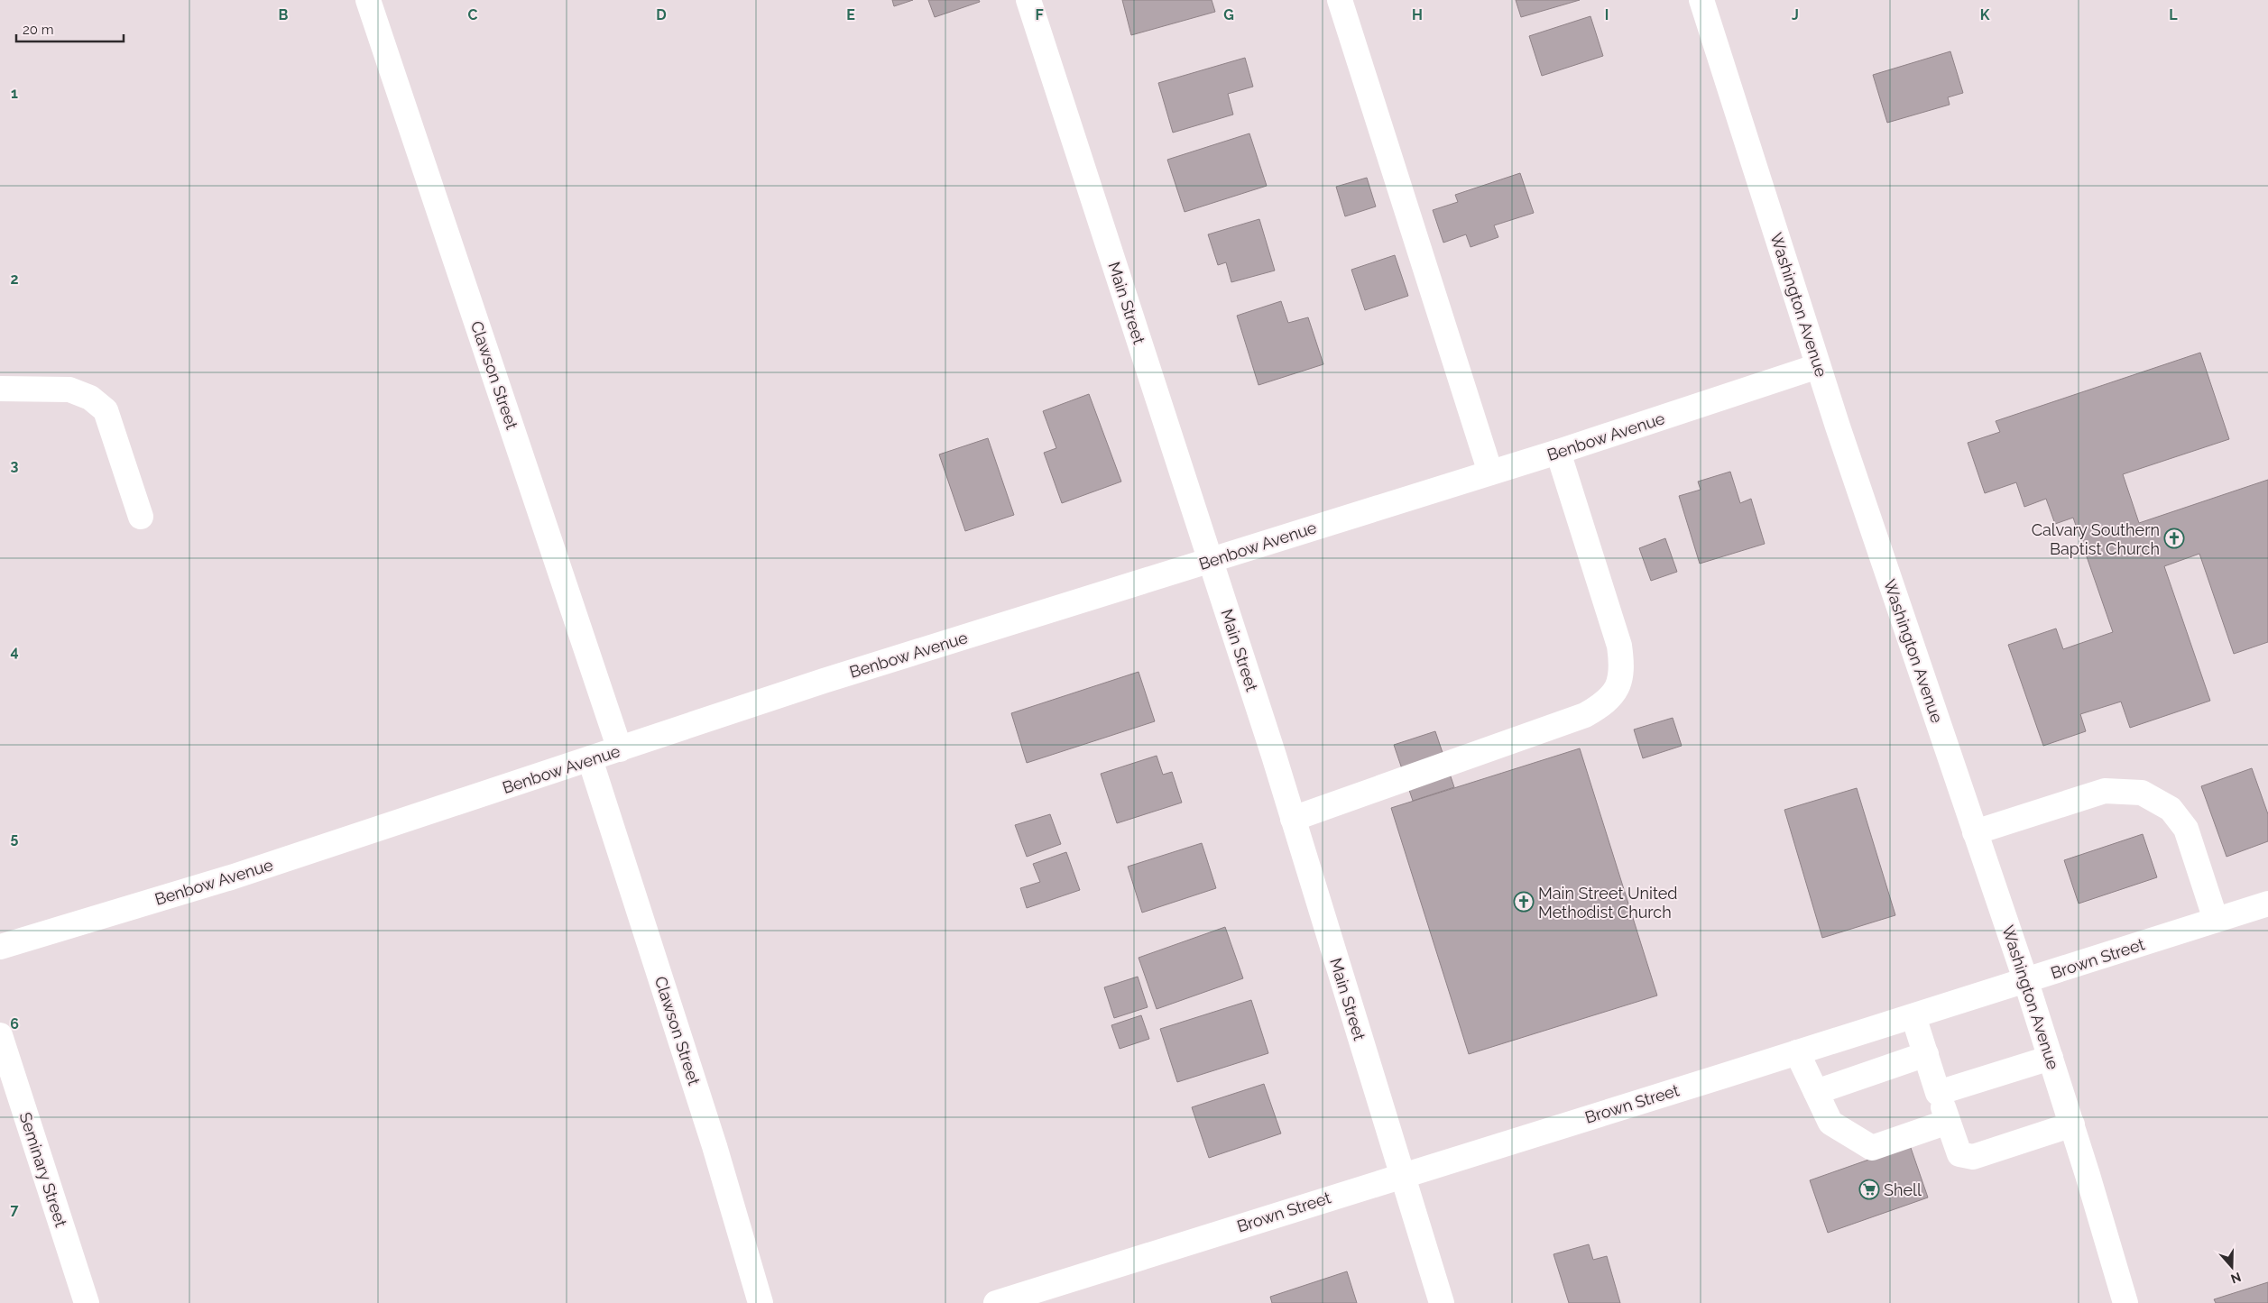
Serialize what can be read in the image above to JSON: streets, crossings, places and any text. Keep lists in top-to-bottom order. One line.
{"streets":{"street":["Main Street","Washington Avenue","Clawson Street","Benbow Avenue","Brown Street","Seminary Street"]},"crossings":[["Main Street","Benbow Avenue"],["Main Street","Brown Street"],["Washington Avenue","Benbow Avenue"],["Washington Avenue","Brown Street"],["Clawson Street","Benbow Avenue"]],"places":{"church":["Calvary Southern Baptist Church","Main Street United Methodist Church"],"supermarket":["Shell"]},"scale_bar":"20 m","north":"bottom","grid":{"columns":["B","C","D","E","F","G","H","I","J","K","L"],"rows":["1","2","3","4","5","6","7"]}}
